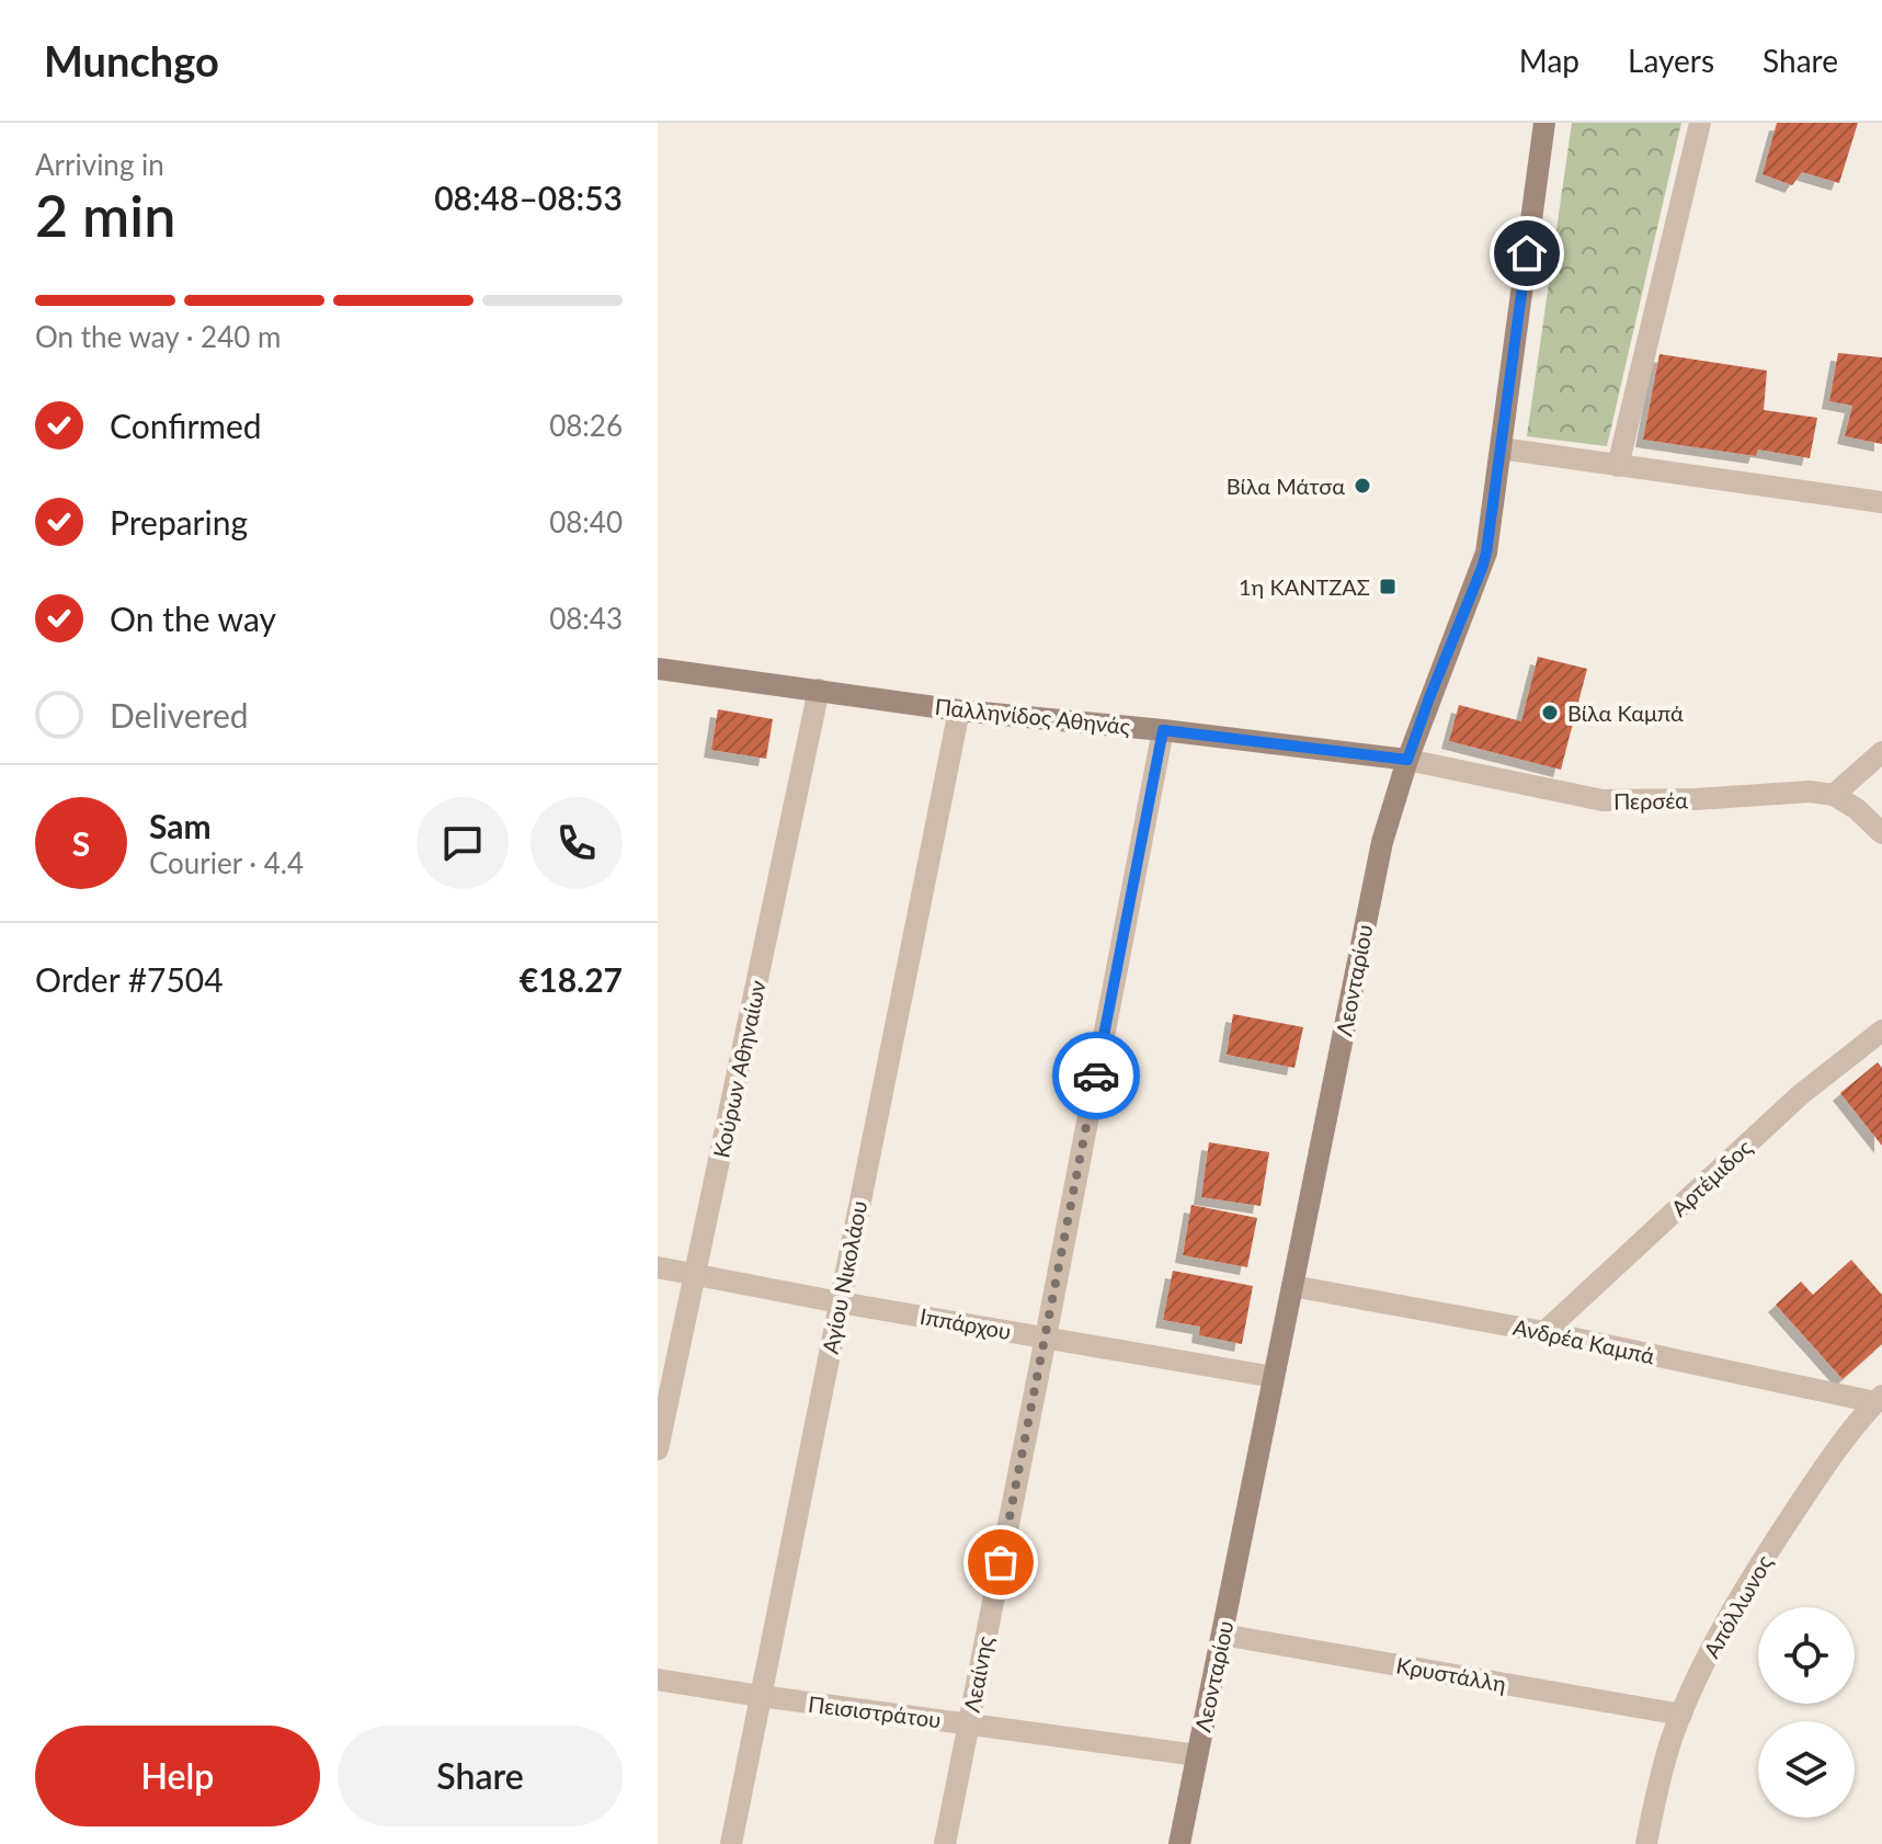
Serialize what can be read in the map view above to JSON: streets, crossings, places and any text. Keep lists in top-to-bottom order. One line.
{"streets":{"street":["Παλληνίδος Αθηνάς","Περσέα","Λεονταρίου","Κούρων Αθηναίων","Αρτέμιδος","Αγίου Νικολάου","Ιππάρχου","Ανδρέα Καμπά","Απόλλωνος","Λεαίνης","Κρυστάλλη","Πεισιστράτου"]},"crossings":[["Παλληνίδος Αθηνάς","Περσέα"],["Παλληνίδος Αθηνάς","Λεονταρίου"],["Παλληνίδος Αθηνάς","Κούρων Αθηναίων"],["Παλληνίδος Αθηνάς","Αγίου Νικολάου"],["Παλληνίδος Αθηνάς","Λεαίνης"],["Περσέα","Λεονταρίου"],["Λεονταρίου","Ιππάρχου"],["Λεονταρίου","Ανδρέα Καμπά"],["Λεονταρίου","Κρυστάλλη"],["Λεονταρίου","Πεισιστράτου"],["Κούρων Αθηναίων","Ιππάρχου"],["Αρτέμιδος","Ανδρέα Καμπά"],["Αγίου Νικολάου","Ιππάρχου"],["Αγίου Νικολάου","Πεισιστράτου"],["Ιππάρχου","Λεαίνης"],["Ανδρέα Καμπά","Απόλλωνος"],["Απόλλωνος","Κρυστάλλη"],["Λεαίνης","Πεισιστράτου"]],"places":{"other":["Βίλα Μάτσα","Βίλα Καμπά"],"transit":["1η ΚΑΝΤΖΑΣ"]},"page":{"header":"Munchgo","nav":["Map","Layers","Share"],"heading":["2 min","Arriving in","08:48–08:53"],"panel":["Sam","Courier · 4.4","Order #7504","€18.27"],"bar":"On the way · 240 m","list":[["Confirmed","08:26"],["Preparing","08:40"],["On the way","08:43"],"Delivered"],"round":"S","buttons":["Help","Share"]}}
